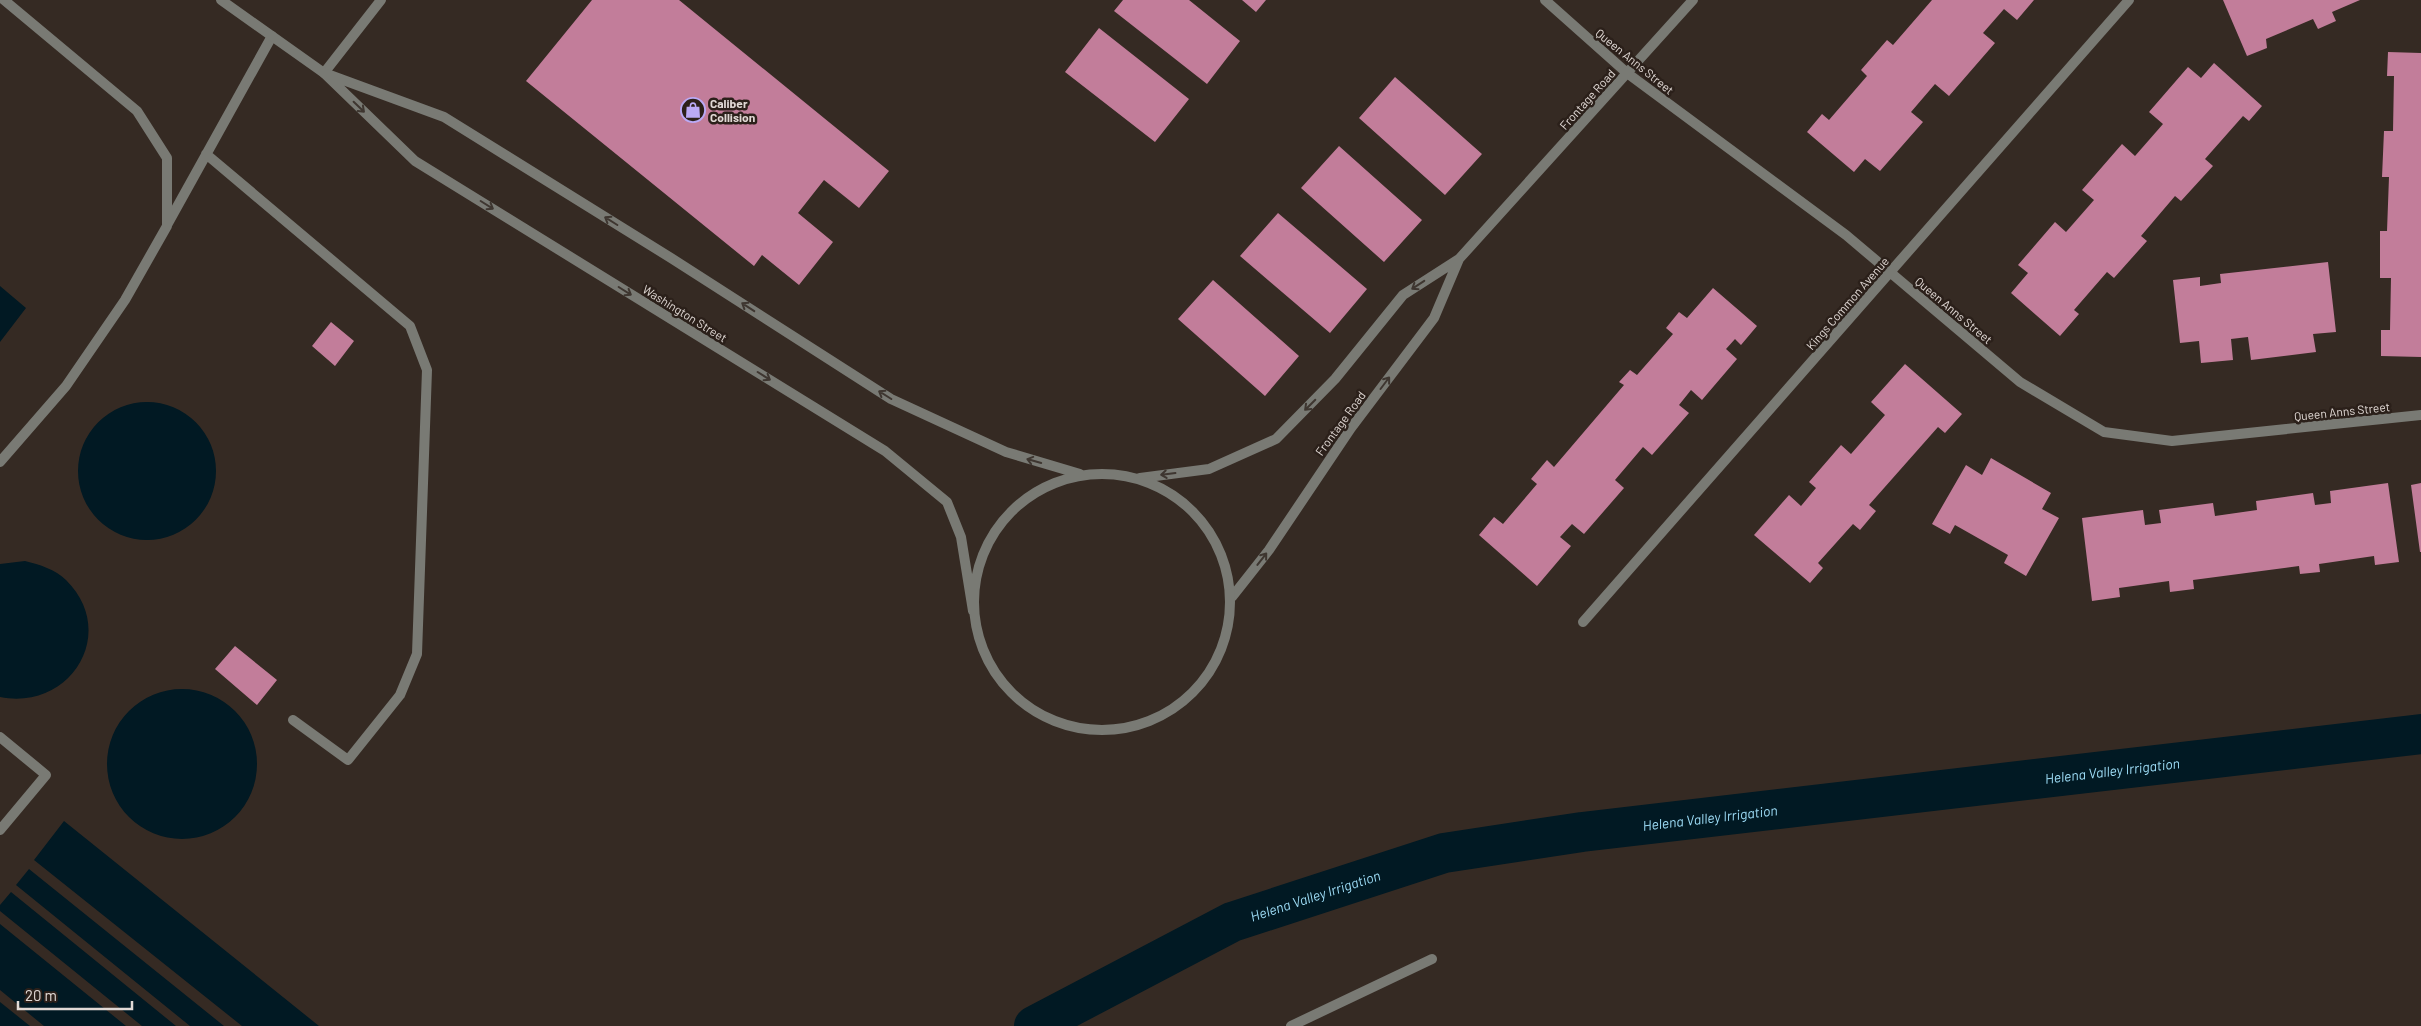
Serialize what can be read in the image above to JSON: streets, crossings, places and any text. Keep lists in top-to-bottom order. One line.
{"streets":{"street":["Queen Anns Street","Frontage Road","Kings Common Avenue","Washington Street"]},"crossings":[["Queen Anns Street","Frontage Road"],["Queen Anns Street","Kings Common Avenue"],["Frontage Road","Washington Street"]],"water":["Helena Valley Irrigation"],"places":{"shop":["Caliber Collision"]},"scale_bar":"20 m"}
